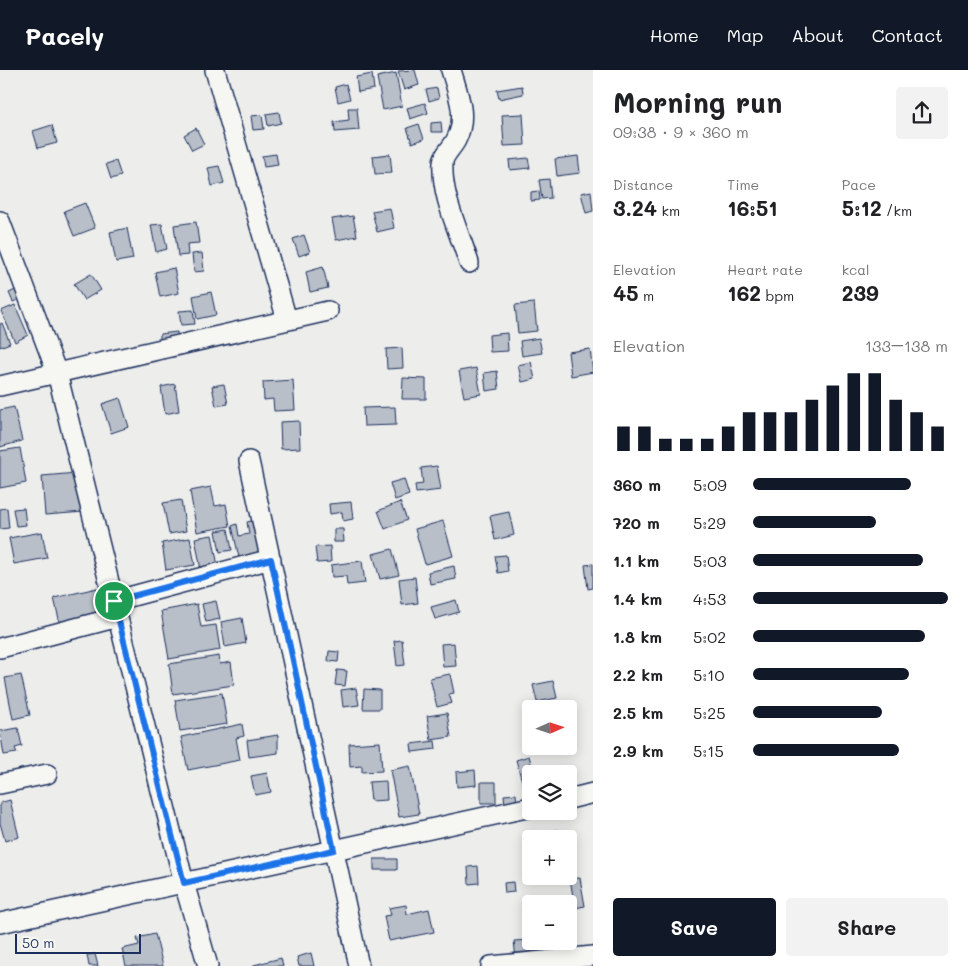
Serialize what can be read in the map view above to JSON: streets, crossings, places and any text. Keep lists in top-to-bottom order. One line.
{"scale_bar":"50 m","north":"right","page":{"header":"Pacely","nav":["Home","Map","About","Contact"],"heading":["Morning run","09:38 · 9 × 360 m"],"stats":[["Distance","3.24 km"],["Time","16:51"],["Pace","5:12 /km"],["Elevation","45 m"],["Heart rate","162 bpm"],["kcal","239"]],"chart":["Elevation","133–138 m"],"list":[{"name":"360 m","note":"5:09"},{"name":"720 m","note":"5:29"},{"name":"1.1 km","note":"5:03"},{"name":"1.4 km","note":"4:53"},{"name":"1.8 km","note":"5:02"},{"name":"2.2 km","note":"5:10"},{"name":"2.5 km","note":"5:25"},{"name":"2.9 km","note":"5:15"}],"map_buttons":["+","−"],"buttons":["Save","Share"],"scale":"50 m"}}
